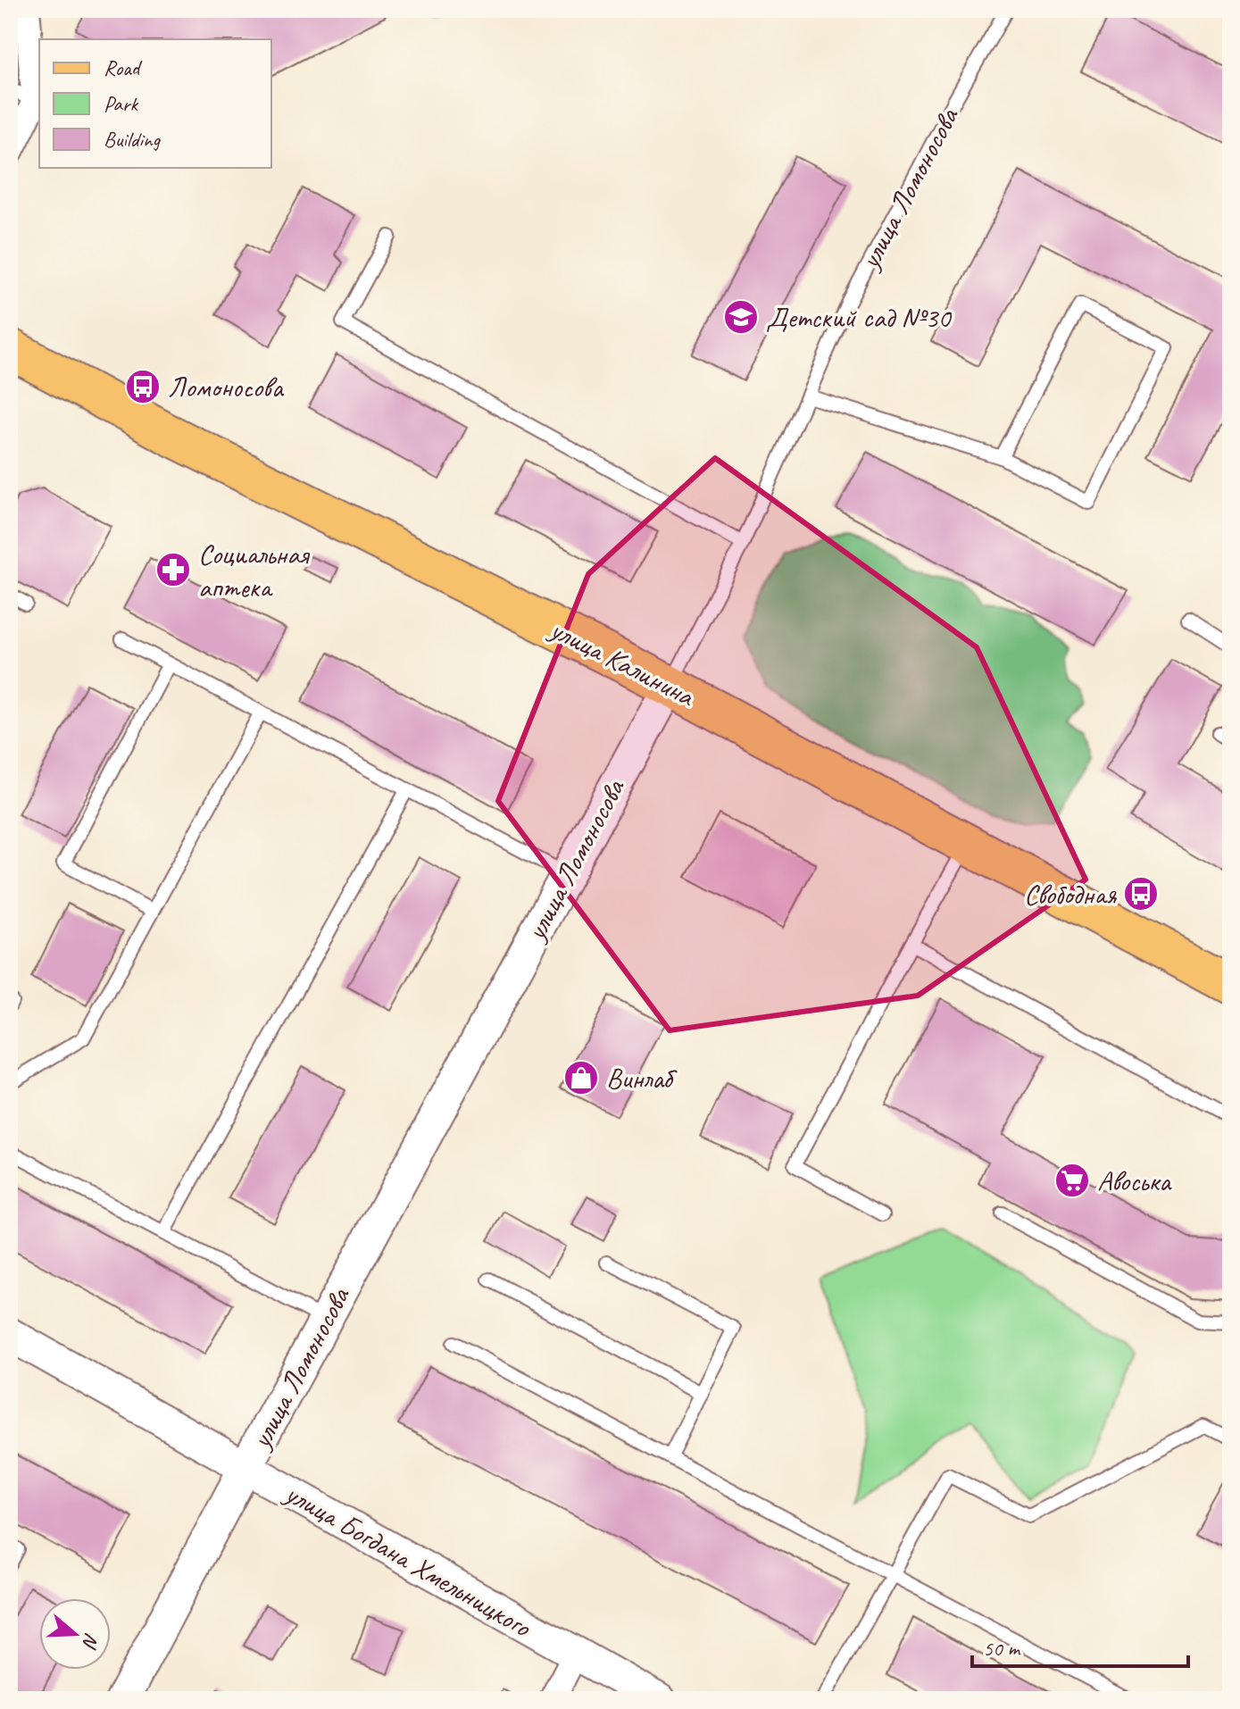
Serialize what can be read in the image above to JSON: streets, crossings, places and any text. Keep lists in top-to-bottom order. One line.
{"streets":{"main road":["улица Калинина"],"street":["улица Ломоносова","улица Богдана Хмельницкого"]},"crossings":[["улица Ломоносова","улица Калинина"],["улица Ломоносова","улица Богдана Хмельницкого"]],"places":{"school or university":["Детский сад №30"],"bus stop":["Ломоносова","Свободная"],"pharmacy":["Социальная аптека"],"shop":["Винлаб"],"supermarket":["Авоська"]},"legend":["Road","Park","Building"],"scale_bar":"50 m","north":"right"}
